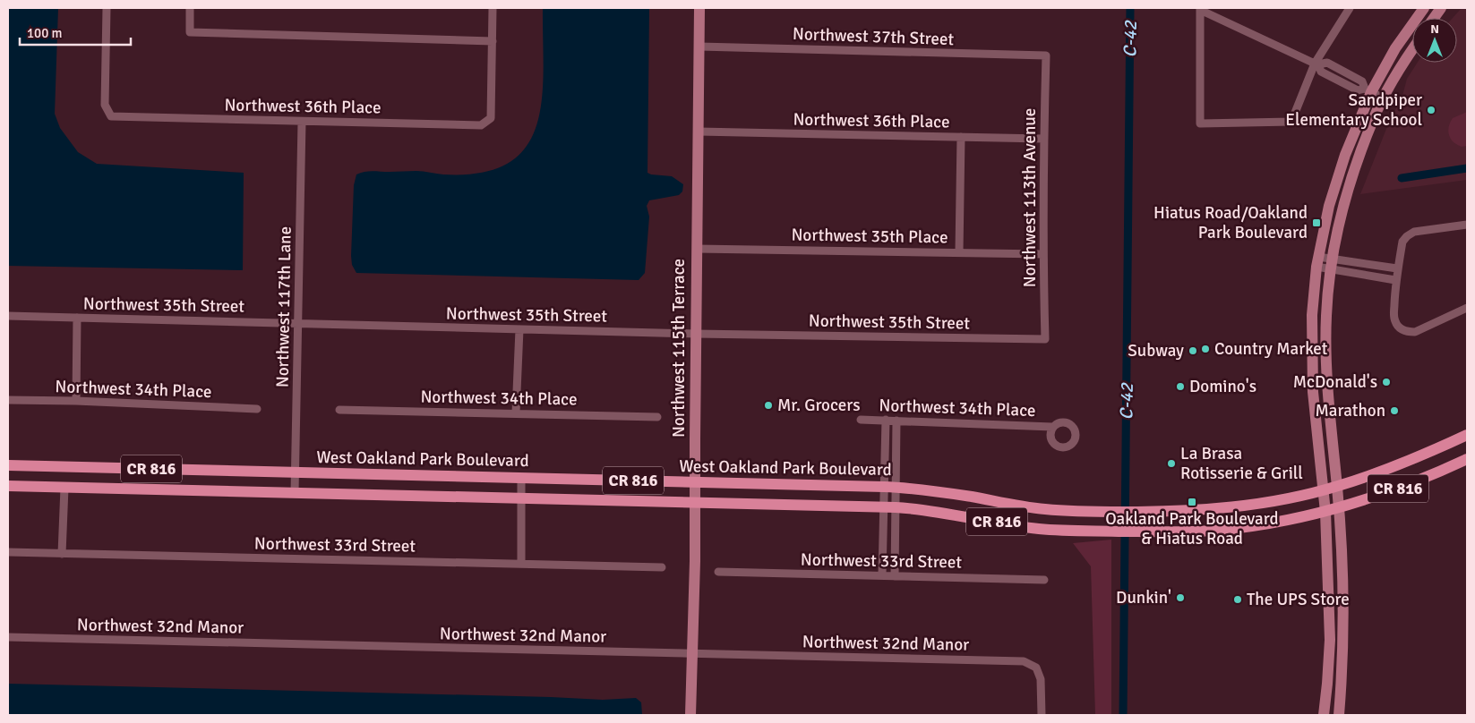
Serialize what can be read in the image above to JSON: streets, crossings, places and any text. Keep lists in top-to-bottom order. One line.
{"streets":{"main road":["Northwest 115th Terrace","West Oakland Park Boulevard","CR 816"],"street":["Northwest 37th Street","Northwest 36th Place","Northwest 113th Avenue","Northwest 35th Place","Northwest 35th Street","Northwest 117th Lane","Northwest 34th Place","Northwest 33rd Street","Northwest 32nd Manor"]},"crossings":[["Northwest 37th Street","Northwest 113th Avenue"],["Northwest 37th Street","Northwest 115th Terrace"],["Northwest 36th Place","Northwest 113th Avenue"],["Northwest 36th Place","Northwest 117th Lane"],["Northwest 36th Place","Northwest 115th Terrace"],["Northwest 113th Avenue","Northwest 35th Place"],["Northwest 113th Avenue","Northwest 35th Street"],["Northwest 35th Place","Northwest 115th Terrace"],["Northwest 35th Street","Northwest 117th Lane"],["Northwest 35th Street","Northwest 115th Terrace"],["Northwest 117th Lane","West Oakland Park Boulevard"],["Northwest 117th Lane","CR 816"],["Northwest 115th Terrace","West Oakland Park Boulevard"],["Northwest 115th Terrace","CR 816"],["Northwest 115th Terrace","Northwest 32nd Manor"]],"water":["C-42"],"places":{"other":["Sandpiper Elementary School","Country Market","Subway","McDonald's","Domino's","Mr. Grocers","Marathon","La Brasa Rotisserie & Grill","Dunkin'","The UPS Store"],"transit":["Hiatus Road/Oakland Park Boulevard","Oakland Park Boulevard & Hiatus Road"]},"scale_bar":"100 m","north":"top"}
